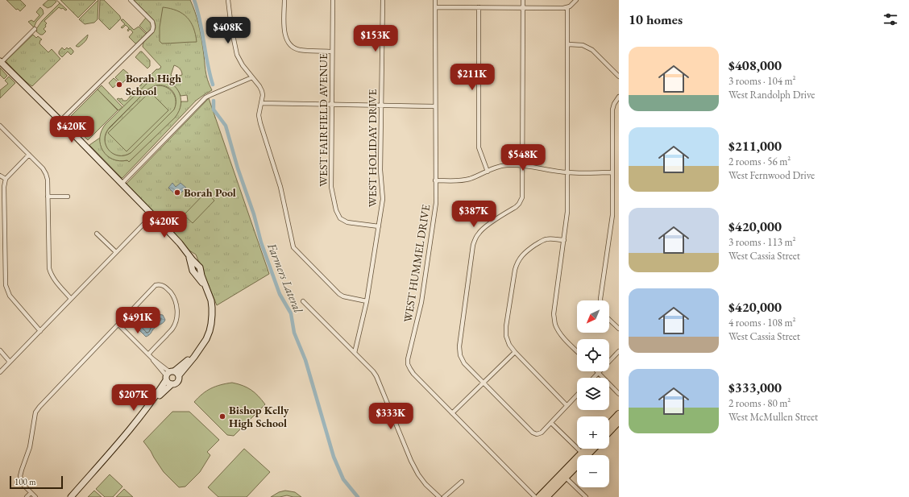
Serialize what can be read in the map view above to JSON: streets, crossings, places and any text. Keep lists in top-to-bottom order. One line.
{"streets":{"street":["WEST FAIRFIELD AVENUE","WEST HOLIDAY DRIVE","WEST HUMMEL DRIVE"]},"crossings":[["WEST FAIRFIELD AVENUE","WEST HOLIDAY DRIVE"]],"water":["Farmers Lateral"],"places":["Borah High School","Borah Pool","Bishop Kelly High School"],"scale_bar":"100 m","north":"bottom left","page":{"heading":"10 homes","price":["$408K","$153K","$211K","$420K","$548K","$387K","$420K","$491K","$207K","$333K"],"list":[{"name":"$408,000","note":"3 rooms · 104 m² · West Randolph Drive"},{"name":"$211,000","note":"2 rooms · 56 m² · West Fernwood Drive"},{"name":"$420,000","note":"3 rooms · 113 m² · West Cassia Street"},{"name":"$420,000","note":"4 rooms · 108 m² · West Cassia Street"},{"name":"$333,000","note":"2 rooms · 80 m² · West McMullen Street"}],"map_buttons":["+","−"],"scale":"100 m"}}
